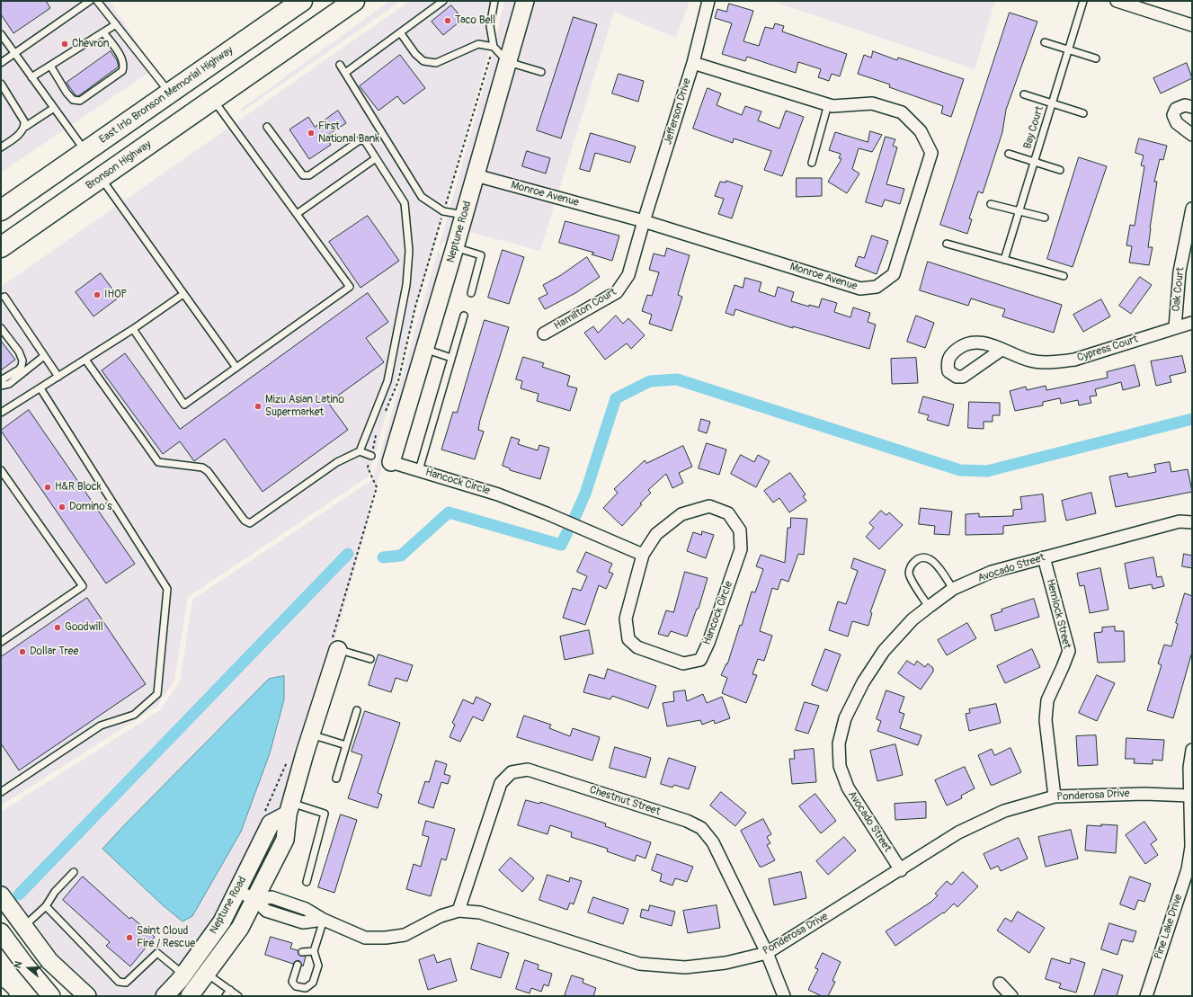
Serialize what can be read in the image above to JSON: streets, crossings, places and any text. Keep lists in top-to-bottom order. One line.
{"streets":{"highway":["East Irlo Bronson Memorial Highway","Bronson Highway"],"main road":["Neptune Road"],"street":["Jefferson Drive","Monroe Avenue","Oak Court","Hamilton Court","Cypress Court","Hancock Circle","Avocado Street","Hemlock Street","Ponderosa Drive","Chestnut Street","Pine Lake Drive"],"lane":["Bay Court"]},"crossings":[["Jefferson Drive","Monroe Avenue"],["Jefferson Drive","Hamilton Court"],["Monroe Avenue","Neptune Road"],["Monroe Avenue","Hamilton Court"],["Neptune Road","Hancock Circle"],["Neptune Road","Ponderosa Drive"],["Oak Court","Cypress Court"],["Avocado Street","Hemlock Street"],["Avocado Street","Ponderosa Drive"],["Hemlock Street","Ponderosa Drive"],["Ponderosa Drive","Chestnut Street"],["Ponderosa Drive","Pine Lake Drive"]],"places":["Taco Bell","Chevron","First National Bank","IHOP","Mizu Asian Latino Supermarket","H&R Block","Domino's","Goodwill","Dollar Tree","Saint Cloud Fire / Rescue"],"north":"left"}
